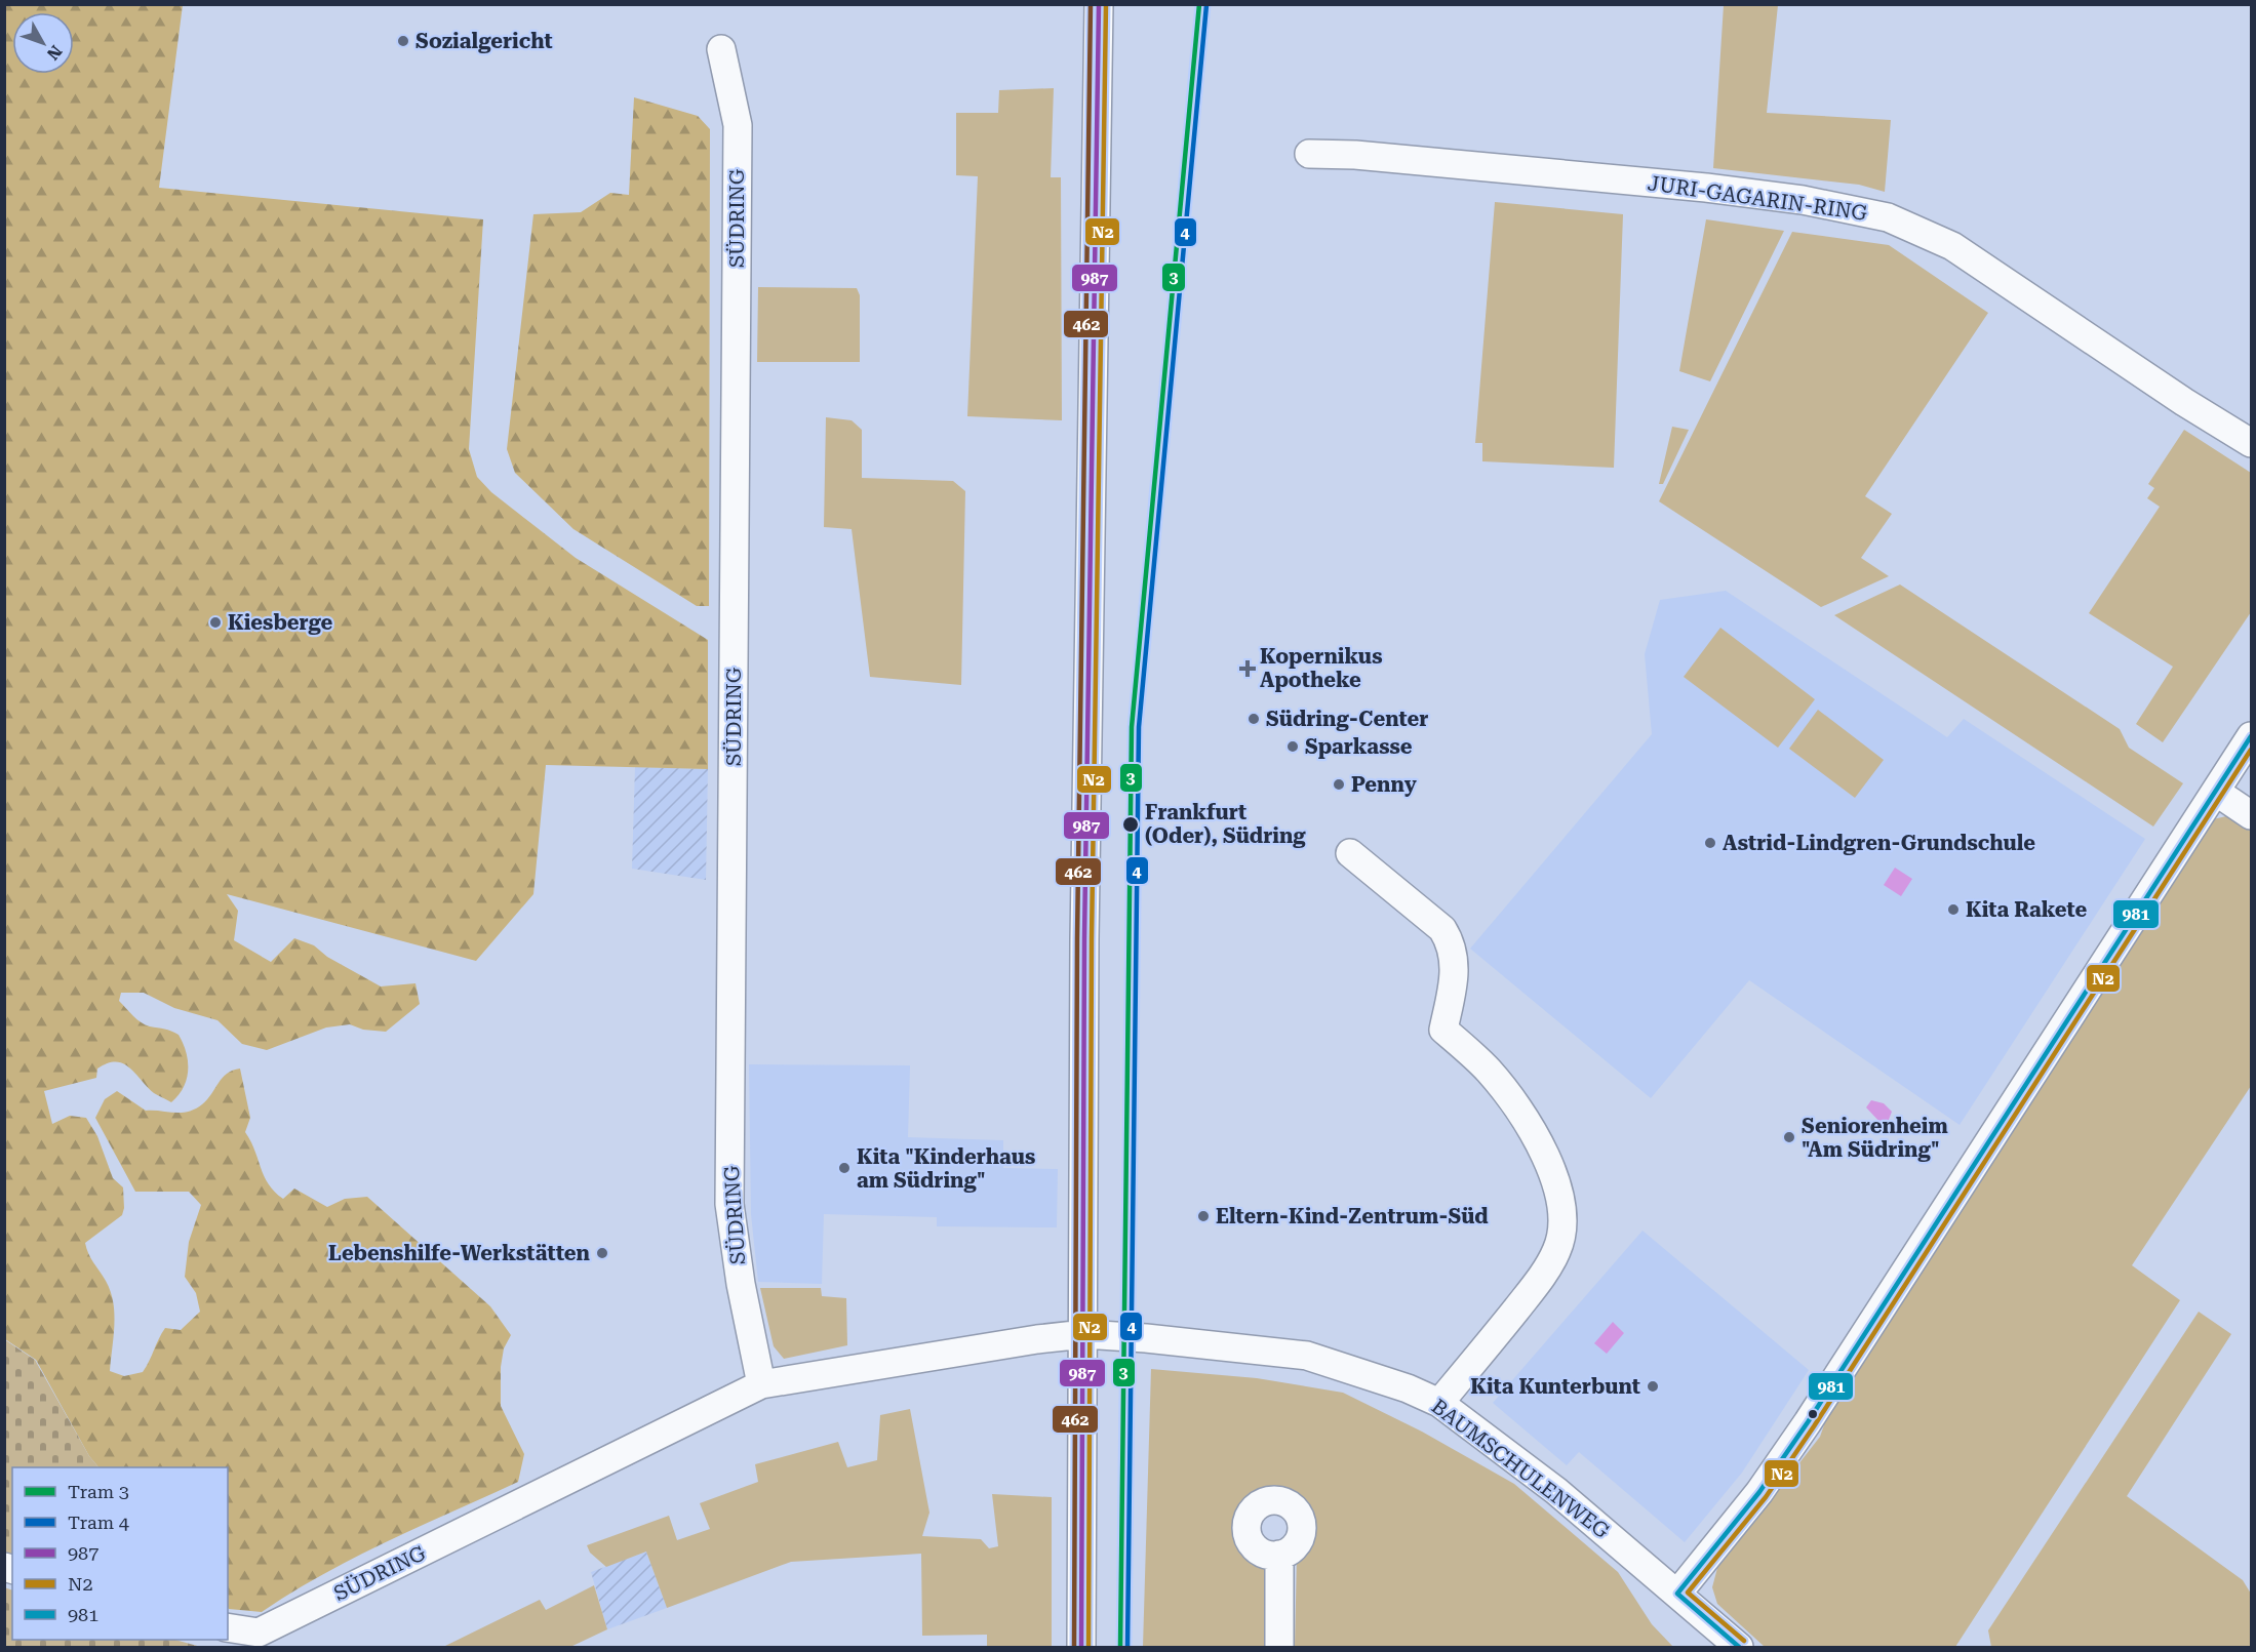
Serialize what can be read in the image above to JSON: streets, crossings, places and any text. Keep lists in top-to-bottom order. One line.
{"streets":{"street":["JURI-GAGARIN-RING","SÜDRING","BAUMSCHULENWEG"]},"crossings":[["SÜDRING","BAUMSCHULENWEG"]],"places":{"other":["Sozialgericht","Kiesberge","Südring-Center","Sparkasse","Penny","Frankfurt (Oder), Südring","Astrid-Lindgren-Grundschule","Kita Rakete","Seniorenheim \"Am Südring\"","Kita \"Kinderhaus am Südring\"","Eltern-Kind-Zentrum-Süd","Lebenshilfe-Werkstätten","Kita Kunterbunt"],"health":["Kopernikus Apotheke"]},"lines":["tram line 3","transit line 987","transit line N2","transit line 462","tram line 4","transit line 981"],"legend":["Tram 3","Tram 4","987","N2","981"],"north":"bottom right"}
